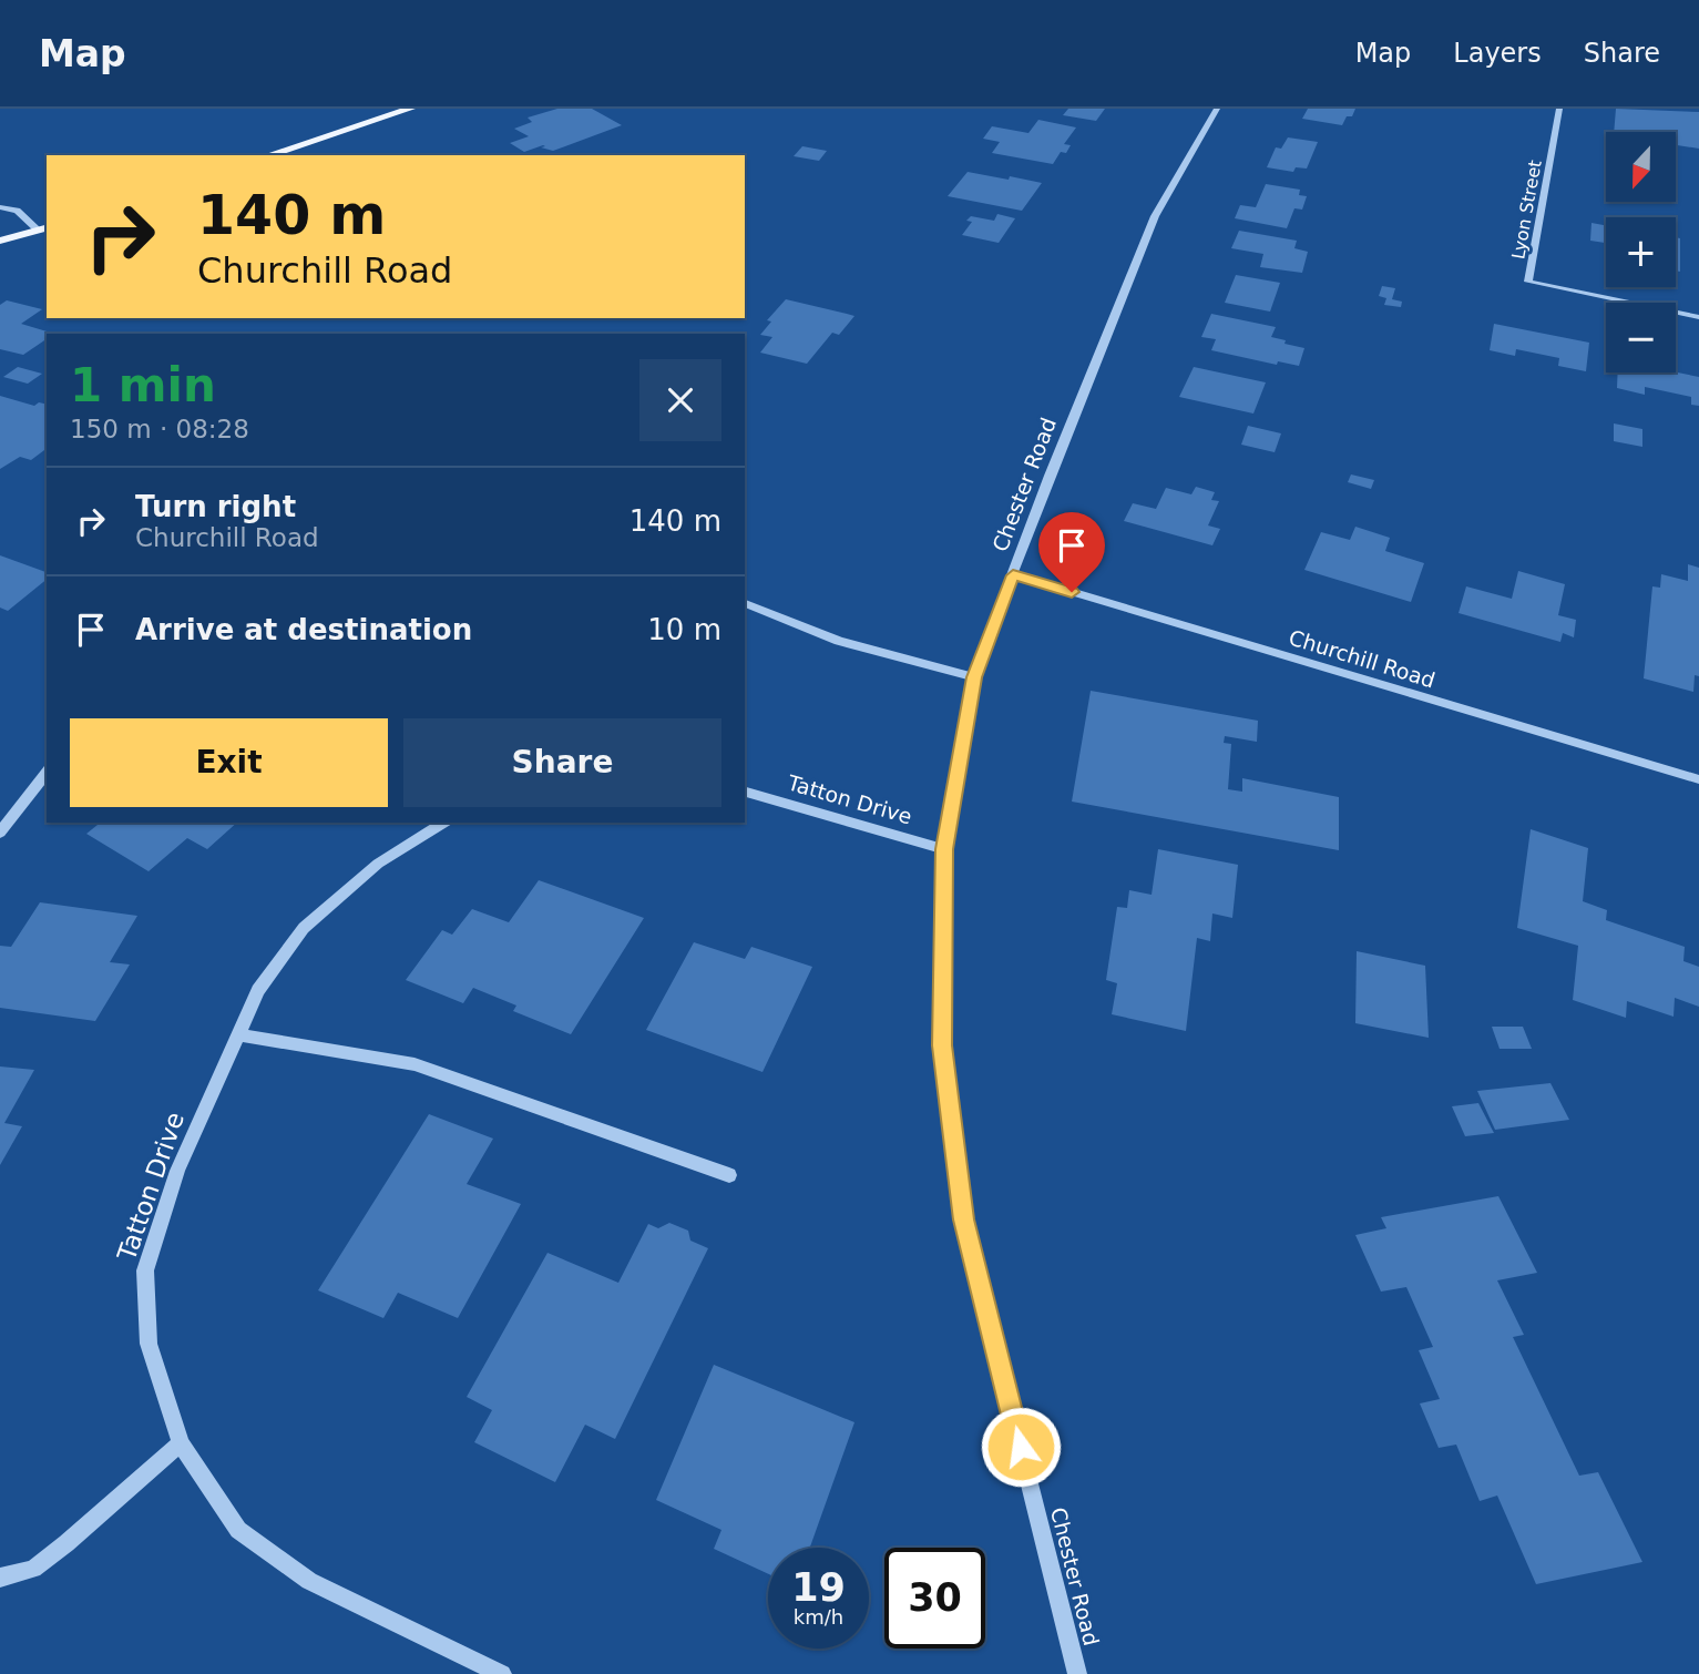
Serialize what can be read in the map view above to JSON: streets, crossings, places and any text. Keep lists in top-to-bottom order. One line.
{"streets":{"street":["Lyon Street","Chester Road","Churchill Road","Tatton Drive"]},"crossings":[["Chester Road","Churchill Road"],["Chester Road","Tatton Drive"]],"north":"bottom","page":{"header":"Map","nav":["Map","Layers","Share"],"map_buttons":["+","−"],"turn":["140 m","Churchill Road"],"heading":["1 min","150 m · 08:28"],"list":[{"name":"Turn right","note":"Churchill Road","value":"140 m"},{"name":"Arrive at destination","value":"10 m"}],"buttons":["Exit","Share"],"speed":"19 km/h","limit":"30"}}
